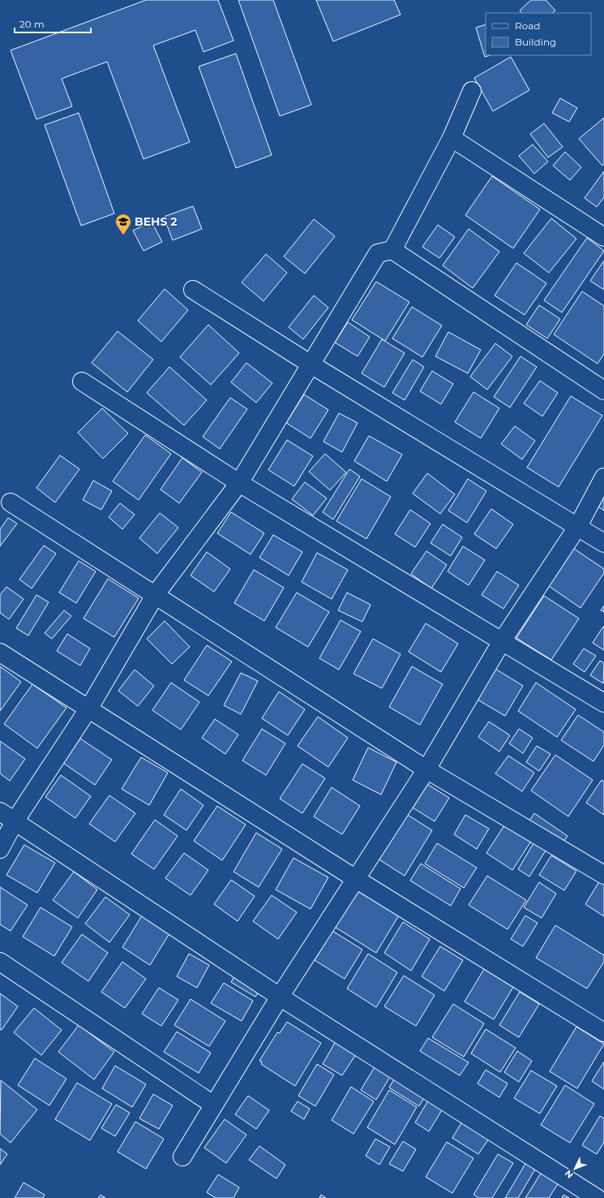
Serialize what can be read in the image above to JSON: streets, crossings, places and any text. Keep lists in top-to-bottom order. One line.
{"places":{"school or university":["BEHS 2"]},"legend":["Road","Building"],"scale_bar":"20 m","north":"bottom left"}
